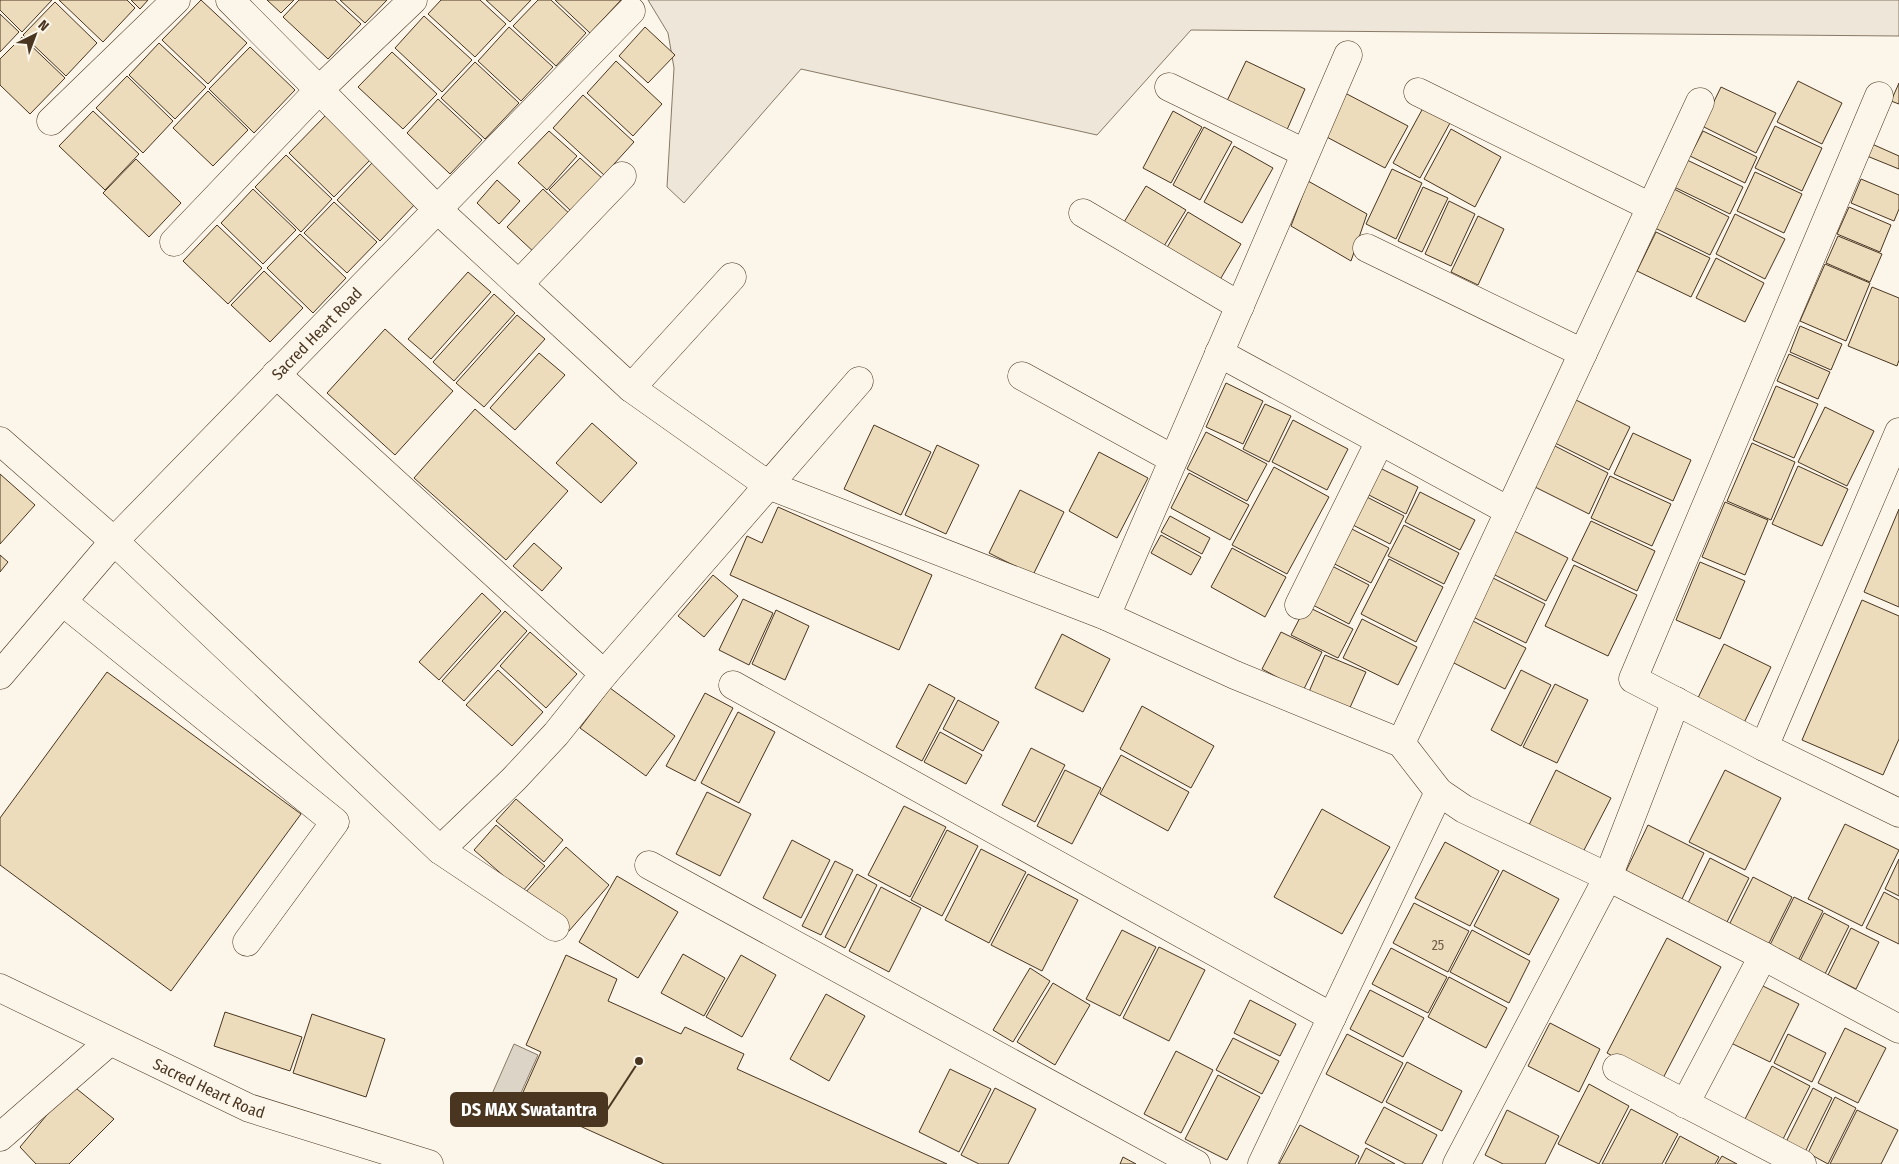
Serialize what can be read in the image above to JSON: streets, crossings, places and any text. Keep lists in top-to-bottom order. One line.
{"streets":{"street":["Sacred Heart Road"]},"places":["DS MAX Swatantra"],"house_numbers":["25"],"north":"top right"}
